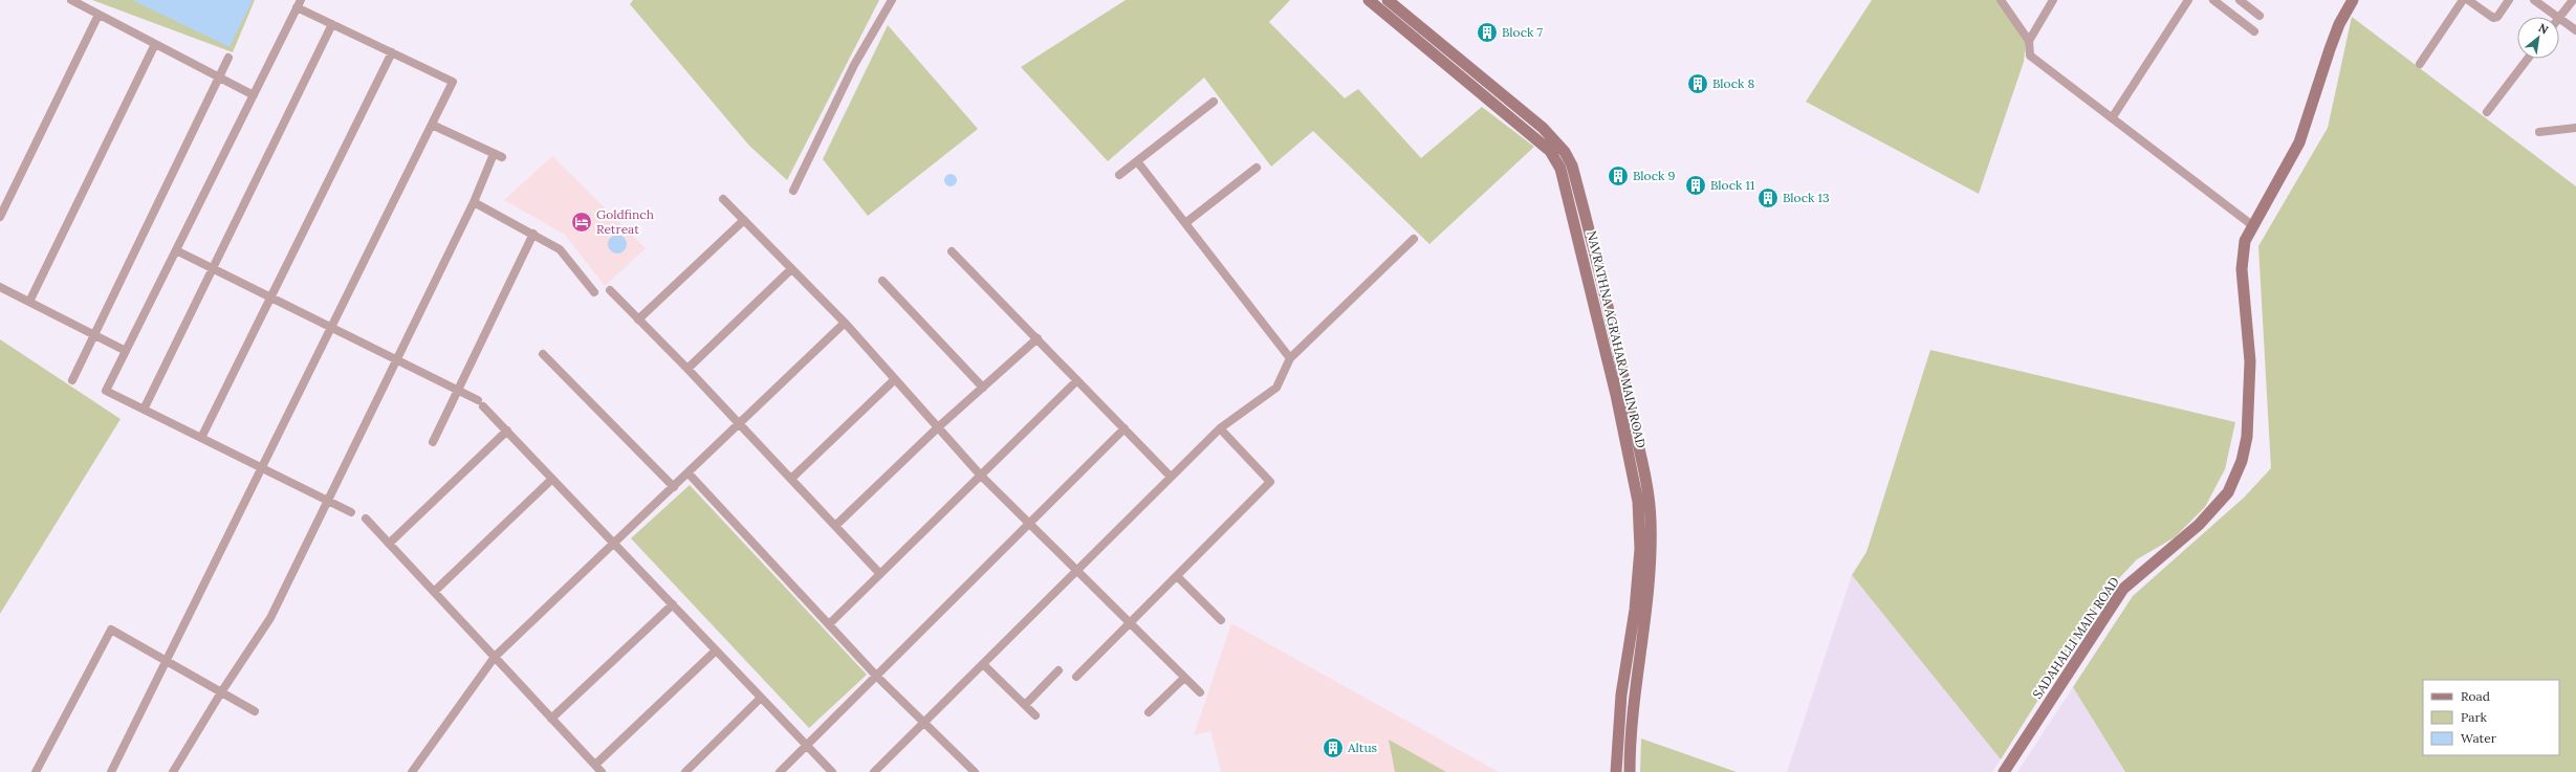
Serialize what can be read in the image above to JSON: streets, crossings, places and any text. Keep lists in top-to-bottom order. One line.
{"streets":{"street":["NAVRATHNA AGRAHARA MAIN ROAD","SADAHALLI MAIN ROAD"]},"places":{"building":["Block 7","Block 8","Block 9","Block 11","Block 13","Altus"],"hotel":["Goldfinch Retreat"]},"legend":["Road","Park","Water"],"north":"top right"}
